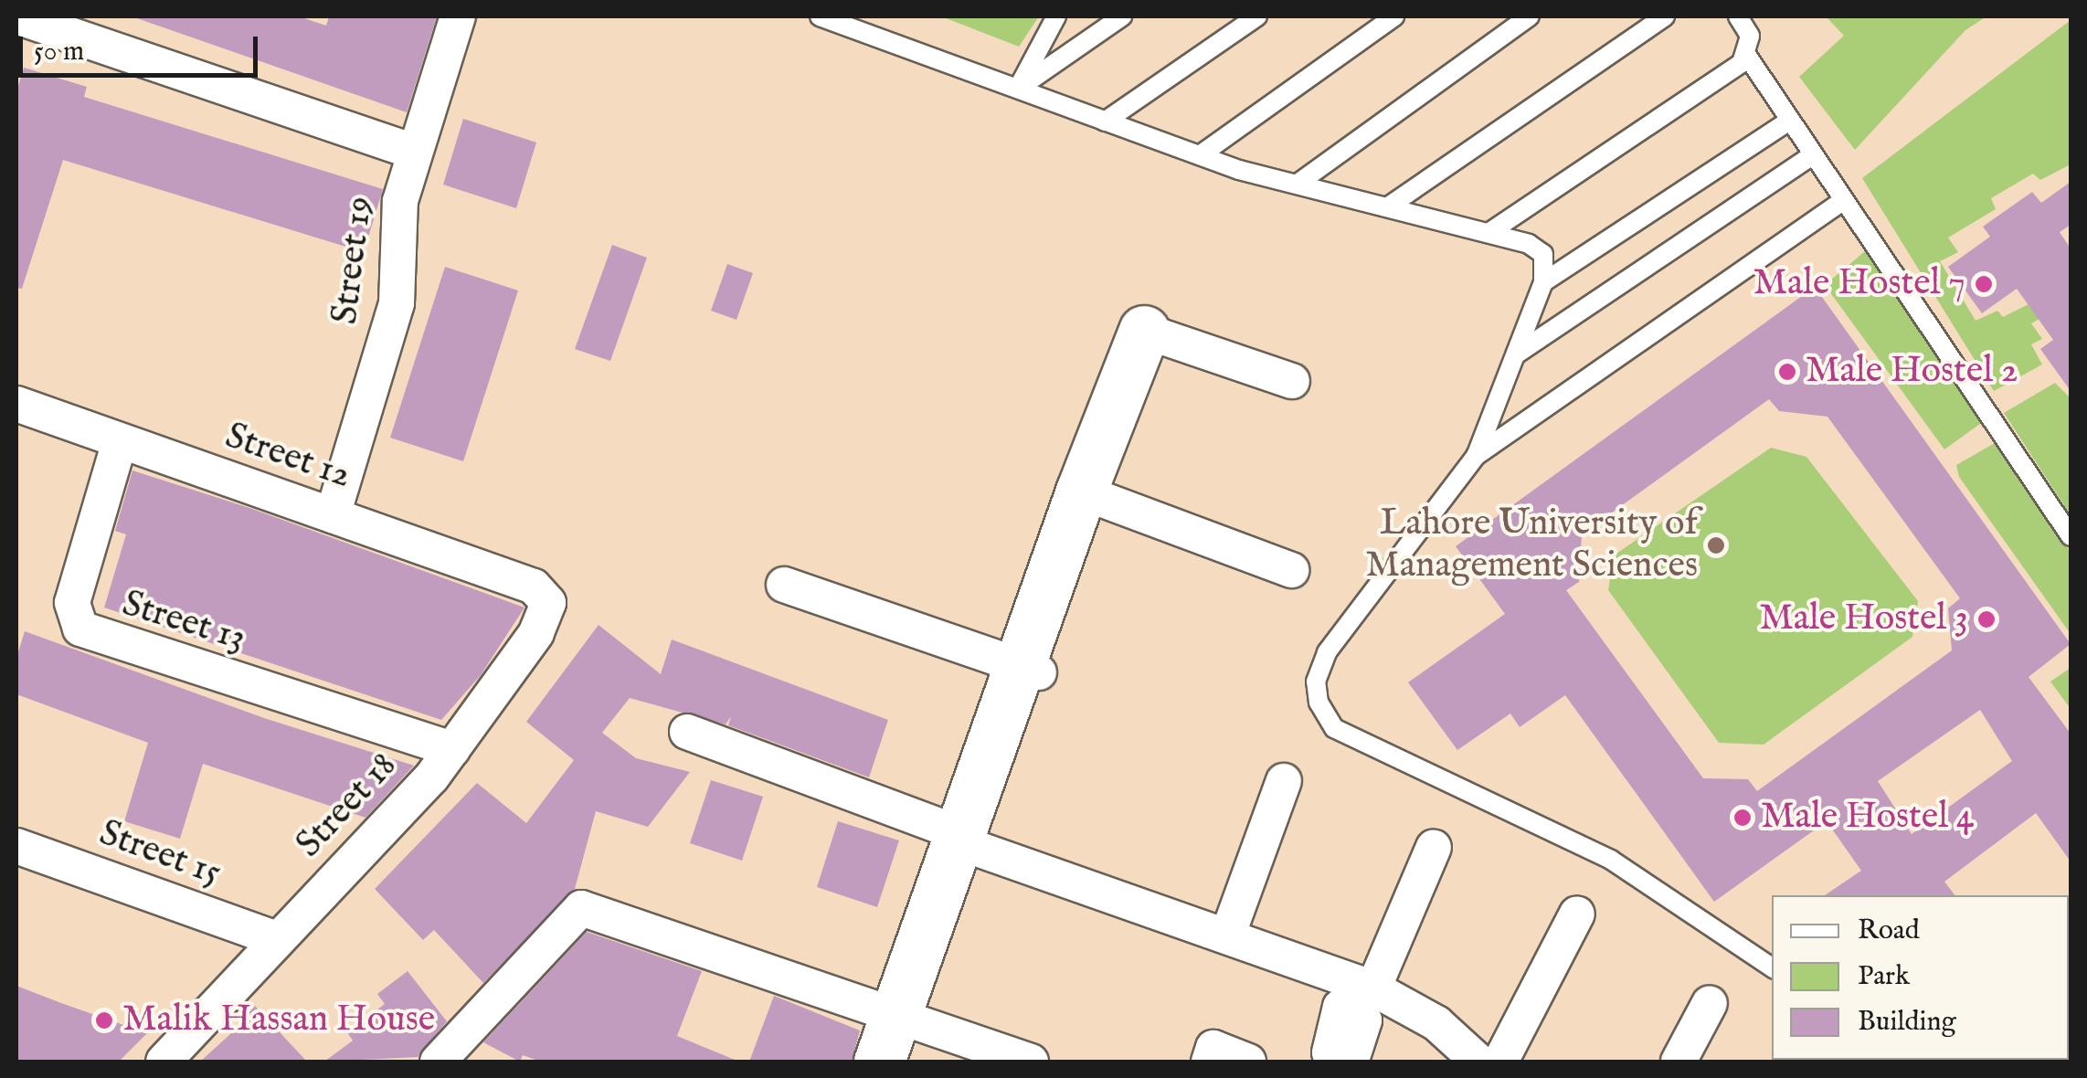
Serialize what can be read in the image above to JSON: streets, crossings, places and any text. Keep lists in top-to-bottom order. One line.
{"streets":{"street":["Street 19","Street 12","Street 13","Street 18","Street 15"]},"crossings":[["Street 19","Street 12"],["Street 12","Street 13"],["Street 12","Street 18"],["Street 13","Street 18"],["Street 18","Street 15"]],"places":["Male Hostel 7","Male Hostel 2","Lahore University of Management Sciences","Male Hostel 3","Male Hostel 4","Malik Hassan House"],"legend":["Road","Park","Building"],"scale_bar":"50 m"}
